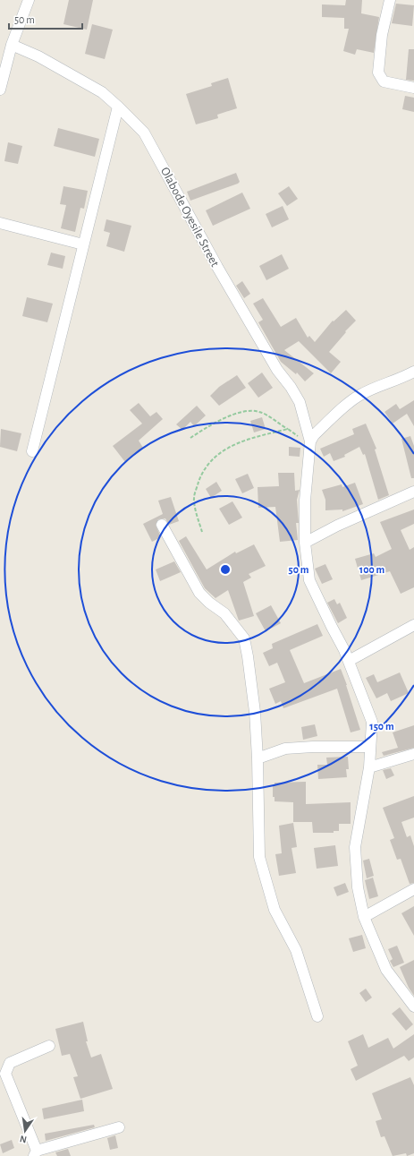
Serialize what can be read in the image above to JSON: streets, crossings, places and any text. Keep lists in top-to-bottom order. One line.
{"streets":{"street":["Olabode Oyesile Street"]},"scale_bar":"50 m","north":"bottom","rings":["50 m","100 m","150 m"]}
